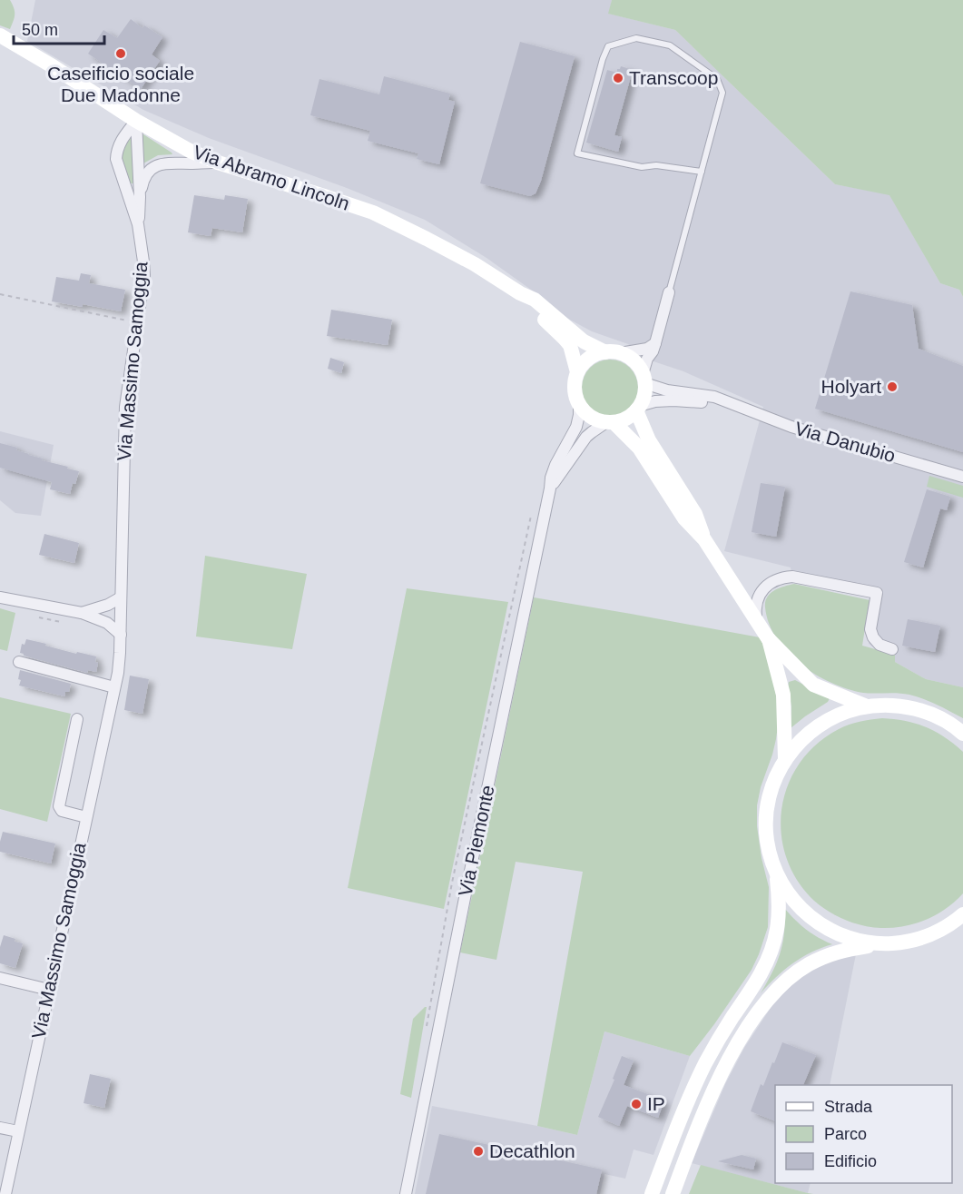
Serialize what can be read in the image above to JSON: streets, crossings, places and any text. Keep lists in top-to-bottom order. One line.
{"streets":{"street":["Via Abramo Lincoln","Via Massimo Samoggia","Via Danubio","Via Piemonte"]},"crossings":[["Via Abramo Lincoln","Via Massimo Samoggia"],["Via Abramo Lincoln","Via Danubio"],["Via Abramo Lincoln","Via Piemonte"],["Via Danubio","Via Piemonte"]],"places":["Caseificio sociale Due Madonne","Transcoop","Holyart","IP","Decathlon"],"legend":["Strada","Parco","Edificio"],"scale_bar":"50 m"}
